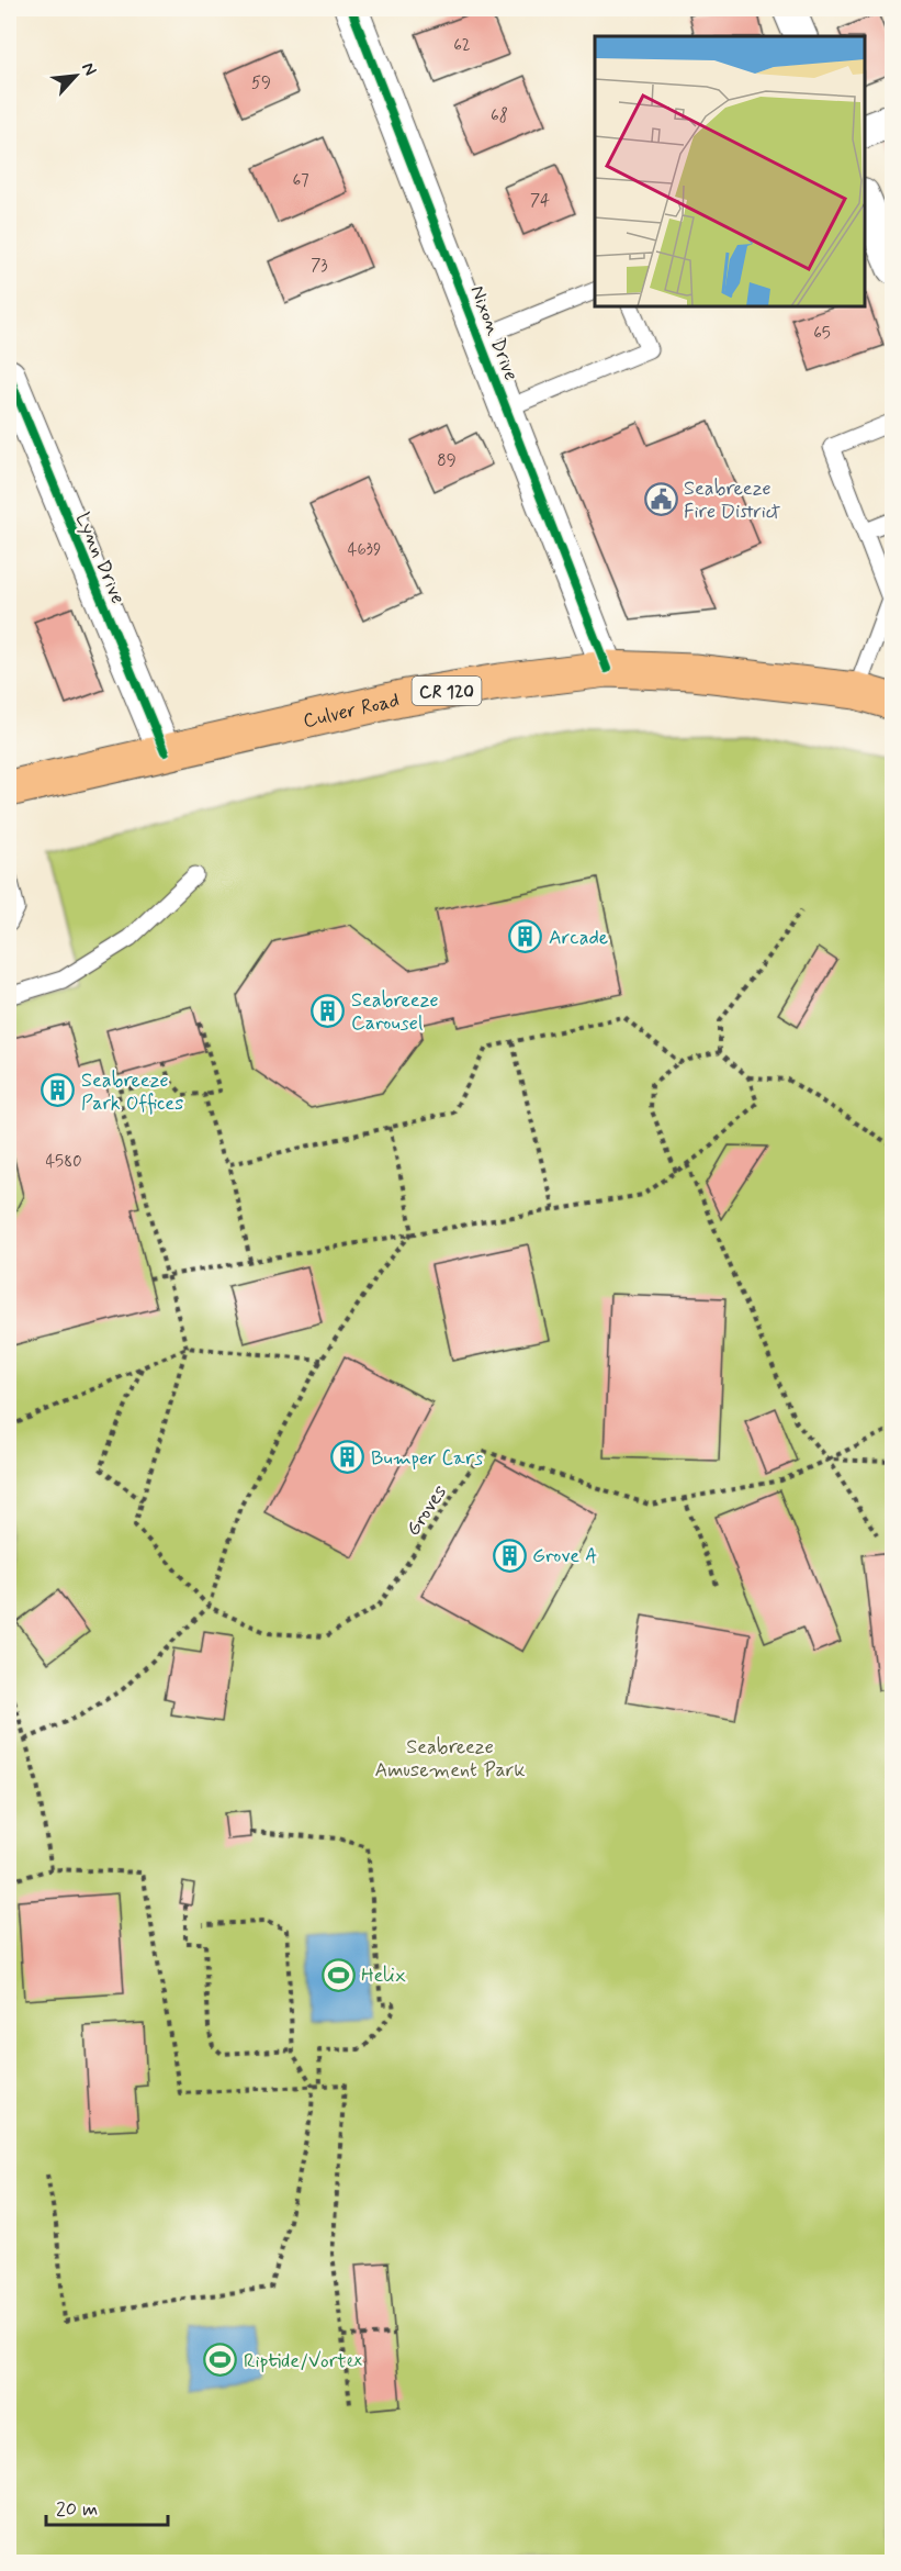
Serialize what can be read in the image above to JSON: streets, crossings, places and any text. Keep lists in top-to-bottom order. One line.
{"streets":{"main road":["CR 120","Culver Road"],"street":["Nixon Drive","Lynn Drive"],"path":["Groves"]},"crossings":[["Nixon Drive","Culver Road"],["Lynn Drive","Culver Road"]],"parks":["Seabreeze Amusement Park"],"places":{"public building":["Seabreeze Fire District"],"building":["Arcade","Seabreeze Carousel","Seabreeze Park Offices","Bumper Cars","Grove A"],"sports":["Helix","Riptide/Vortex"]},"house_numbers":["62","59","68","67","74","73","65","89","4639","4580"],"scale_bar":"20 m","north":"top right"}
